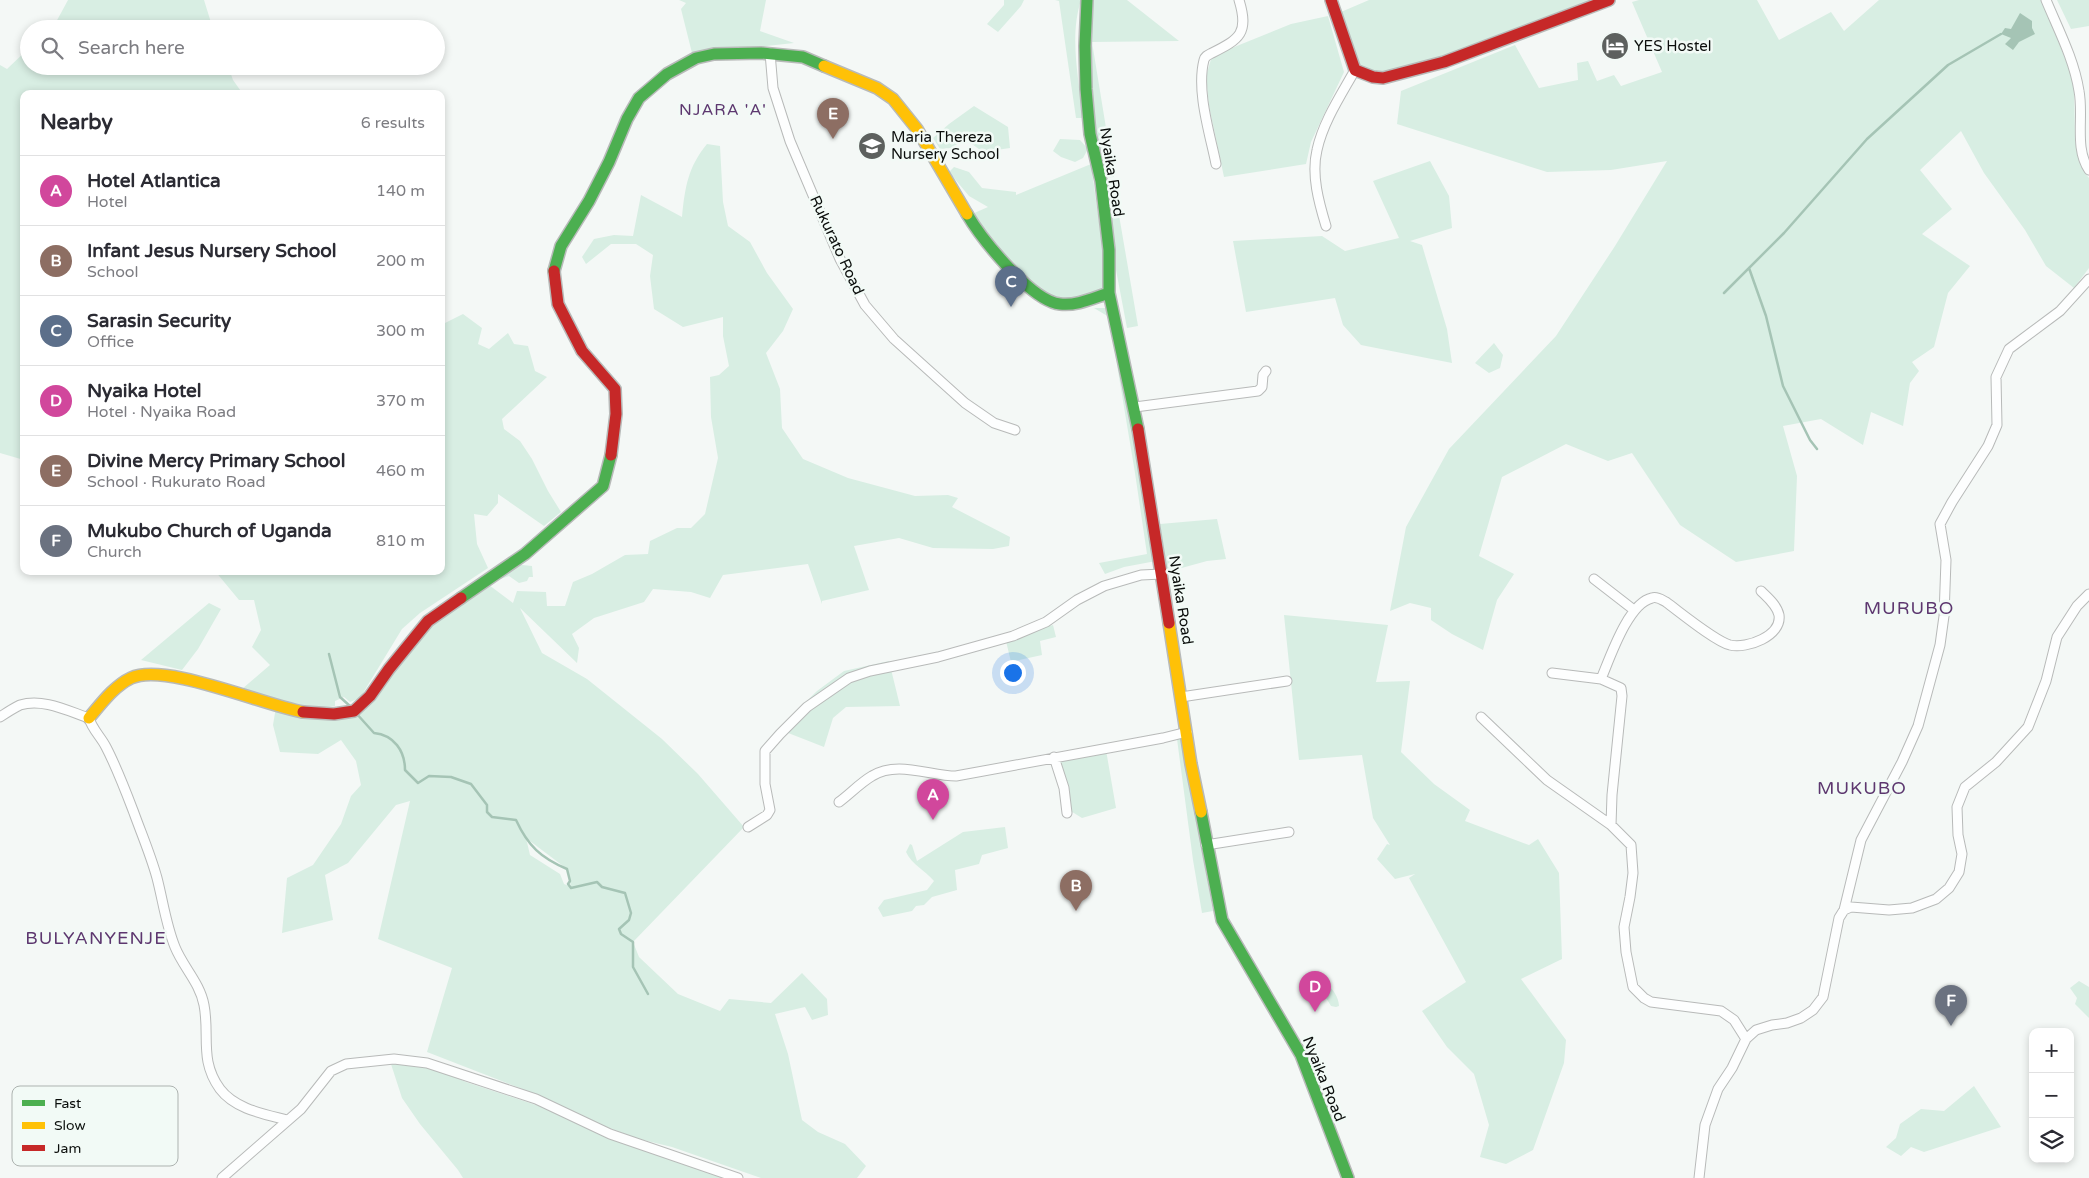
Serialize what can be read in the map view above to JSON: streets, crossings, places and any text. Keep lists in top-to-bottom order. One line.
{"streets":{"street":["Nyaika Road","Rukurato Road"]},"districts":["NJARA 'A'","MURUBO","MUKUBO","BULYANYENJE"],"places":{"hotel":["YES Hostel"],"school or university":["Maria Thereza Nursery School"]},"legend":["Fast","Slow","Jam"],"page":{"search":"Search here","heading":["Nearby","6 results"],"pins":["E","C","A","B","D","F"],"list":[{"mark":"A","name":"Hotel Atlantica","note":"Hotel","value":"140 m"},{"mark":"B","name":"Infant Jesus Nursery School","note":"School","value":"200 m"},{"mark":"C","name":"Sarasin Security","note":"Office","value":"300 m"},{"mark":"D","name":"Nyaika Hotel","note":"Hotel · Nyaika Road","value":"370 m"},{"mark":"E","name":"Divine Mercy Primary School","note":"School · Rukurato Road","value":"460 m"},{"mark":"F","name":"Mukubo Church of Uganda","note":"Church","value":"810 m"}],"map_buttons":["+","−"]}}
